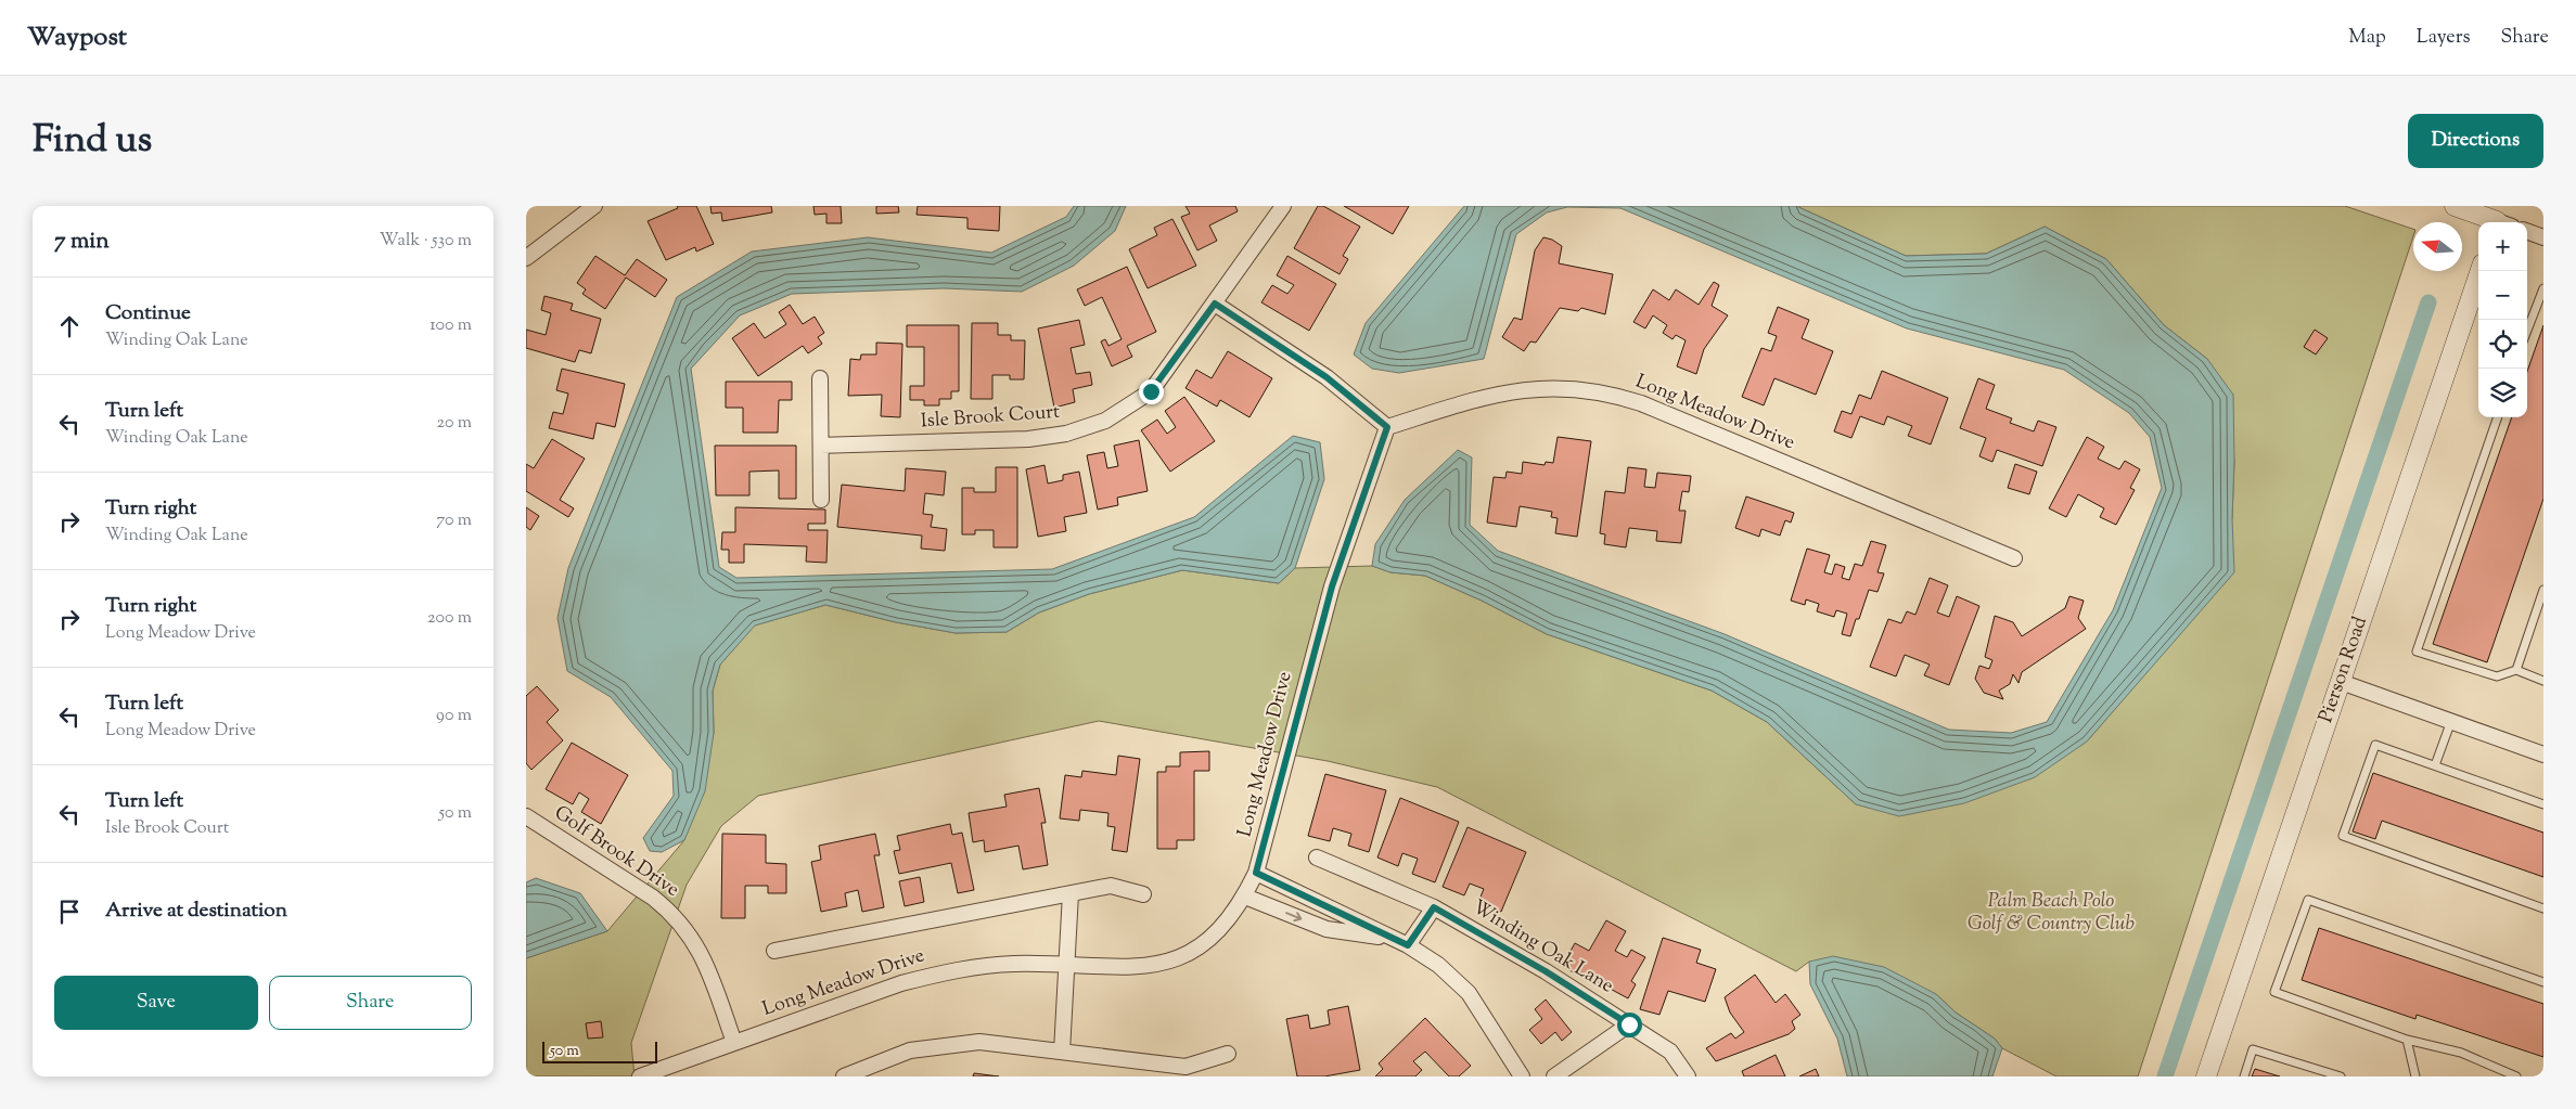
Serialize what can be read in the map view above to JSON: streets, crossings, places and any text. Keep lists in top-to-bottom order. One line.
{"streets":{"street":["Long Meadow Drive","Isle Brook Court","Pierson Road","Golf Brook Drive","Winding Oak Lane"]},"crossings":[["Long Meadow Drive","Golf Brook Drive"]],"parks":["Palm Beach Polo Golf & Country Club"],"scale_bar":"50 m","north":"left","page":{"header":"Waypost","nav":["Map","Layers","Share"],"title":"Find us","buttons":["Directions",["Save","Share"]],"heading":["7 min","Walk · 530 m"],"map_buttons":["+","−"],"list":[["Continue","Winding Oak Lane","100 m"],["Turn left","Winding Oak Lane","20 m"],["Turn right","Winding Oak Lane","70 m"],["Turn right","Long Meadow Drive","200 m"],["Turn left","Long Meadow Drive","90 m"],["Turn left","Isle Brook Court","50 m"],"Arrive at destination"],"scale":"50 m"}}
